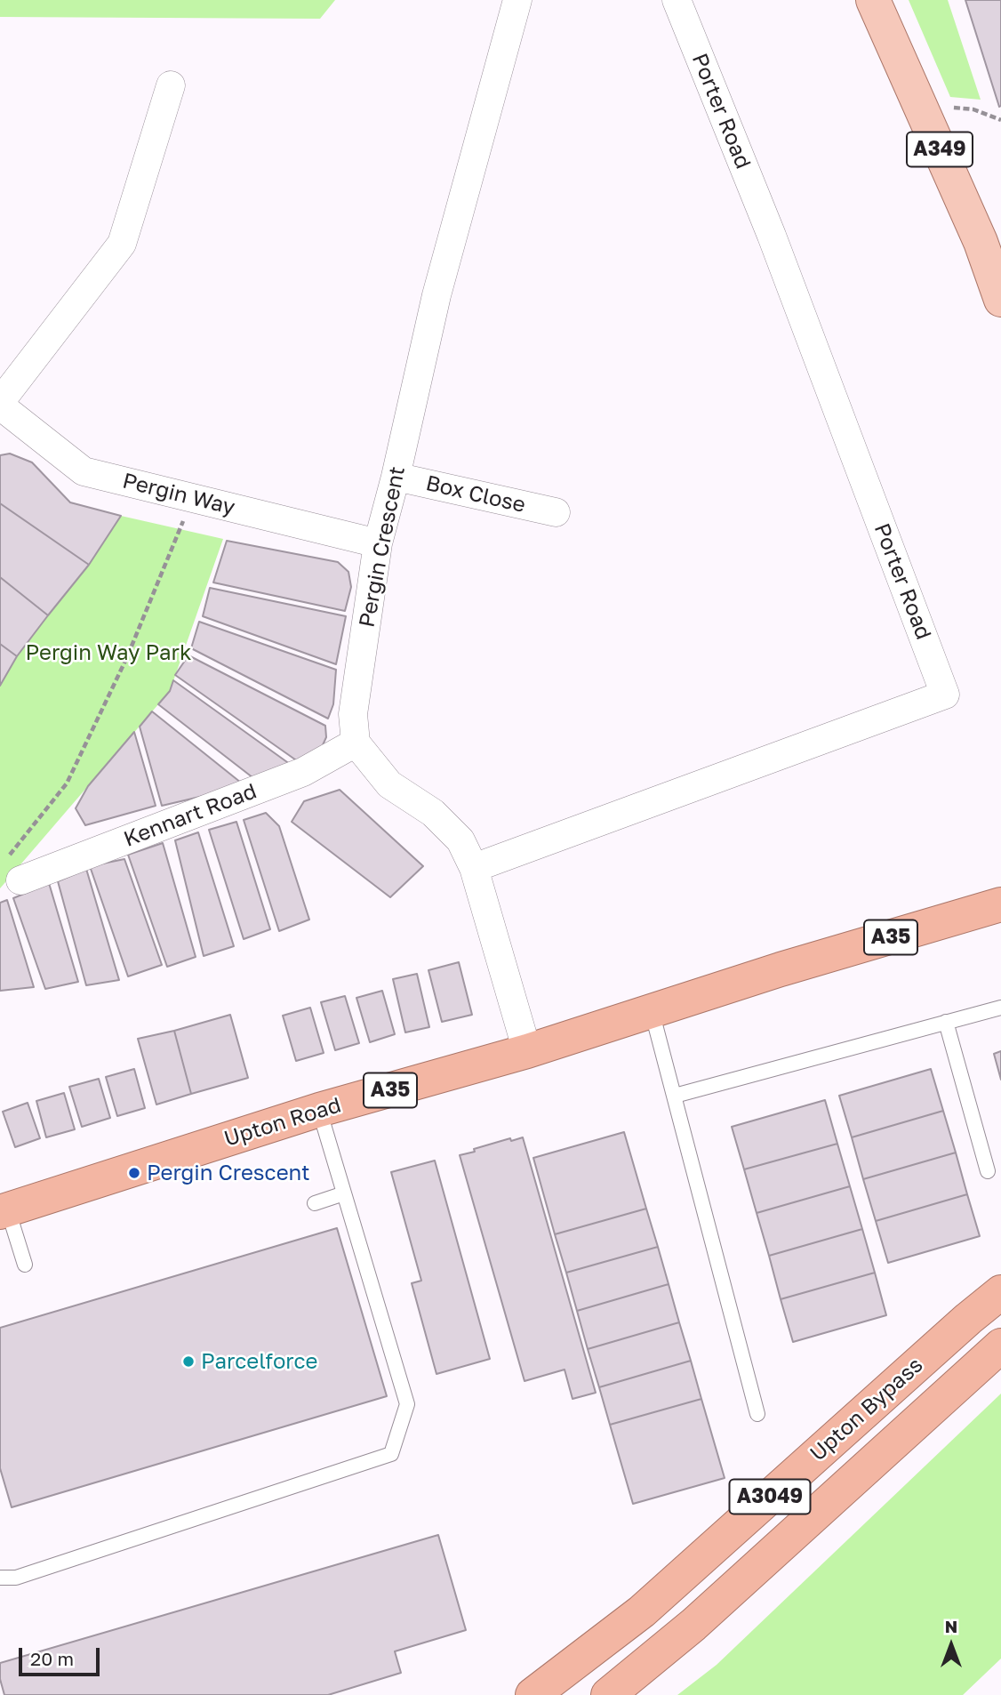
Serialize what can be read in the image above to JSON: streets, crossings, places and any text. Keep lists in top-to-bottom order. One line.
{"streets":{"highway":["A35","Upton Road","Upton Bypass","A3049"],"main road":["A349"],"street":["Porter Road","Pergin Way","Box Close","Pergin Crescent","Kennart Road"]},"crossings":[["Pergin Way","Pergin Crescent"],["Box Close","Pergin Crescent"],["Pergin Crescent","Kennart Road"]],"parks":["Pergin Way Park"],"places":["Pergin Crescent","Parcelforce"],"scale_bar":"20 m","north":"top"}
